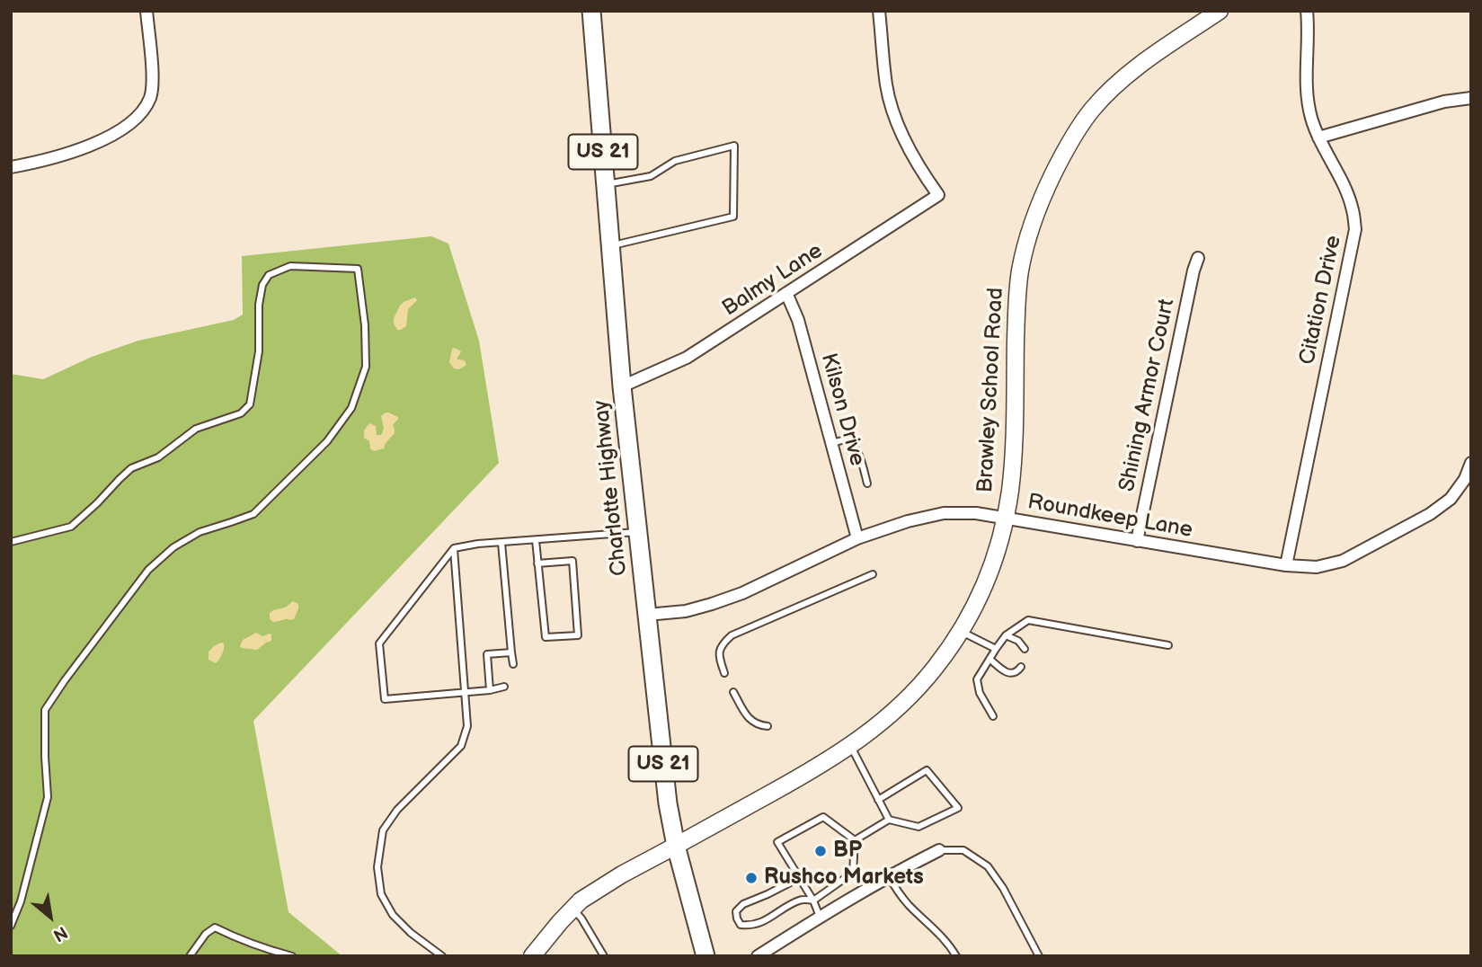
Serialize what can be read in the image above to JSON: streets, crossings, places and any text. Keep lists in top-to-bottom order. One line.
{"streets":{"main road":["US 21","Brawley School Road","Charlotte Highway"],"street":["Balmy Lane","Citation Drive","Shining Armor Court","Kilson Drive","Roundkeep Lane"]},"crossings":[["Balmy Lane","Kilson Drive"],["Balmy Lane","Charlotte Highway"],["Citation Drive","Roundkeep Lane"],["Brawley School Road","Charlotte Highway"],["Brawley School Road","Roundkeep Lane"],["Shining Armor Court","Roundkeep Lane"],["Kilson Drive","Roundkeep Lane"],["Charlotte Highway","Roundkeep Lane"]],"places":["BP","Rushco Markets"],"north":"bottom right"}
